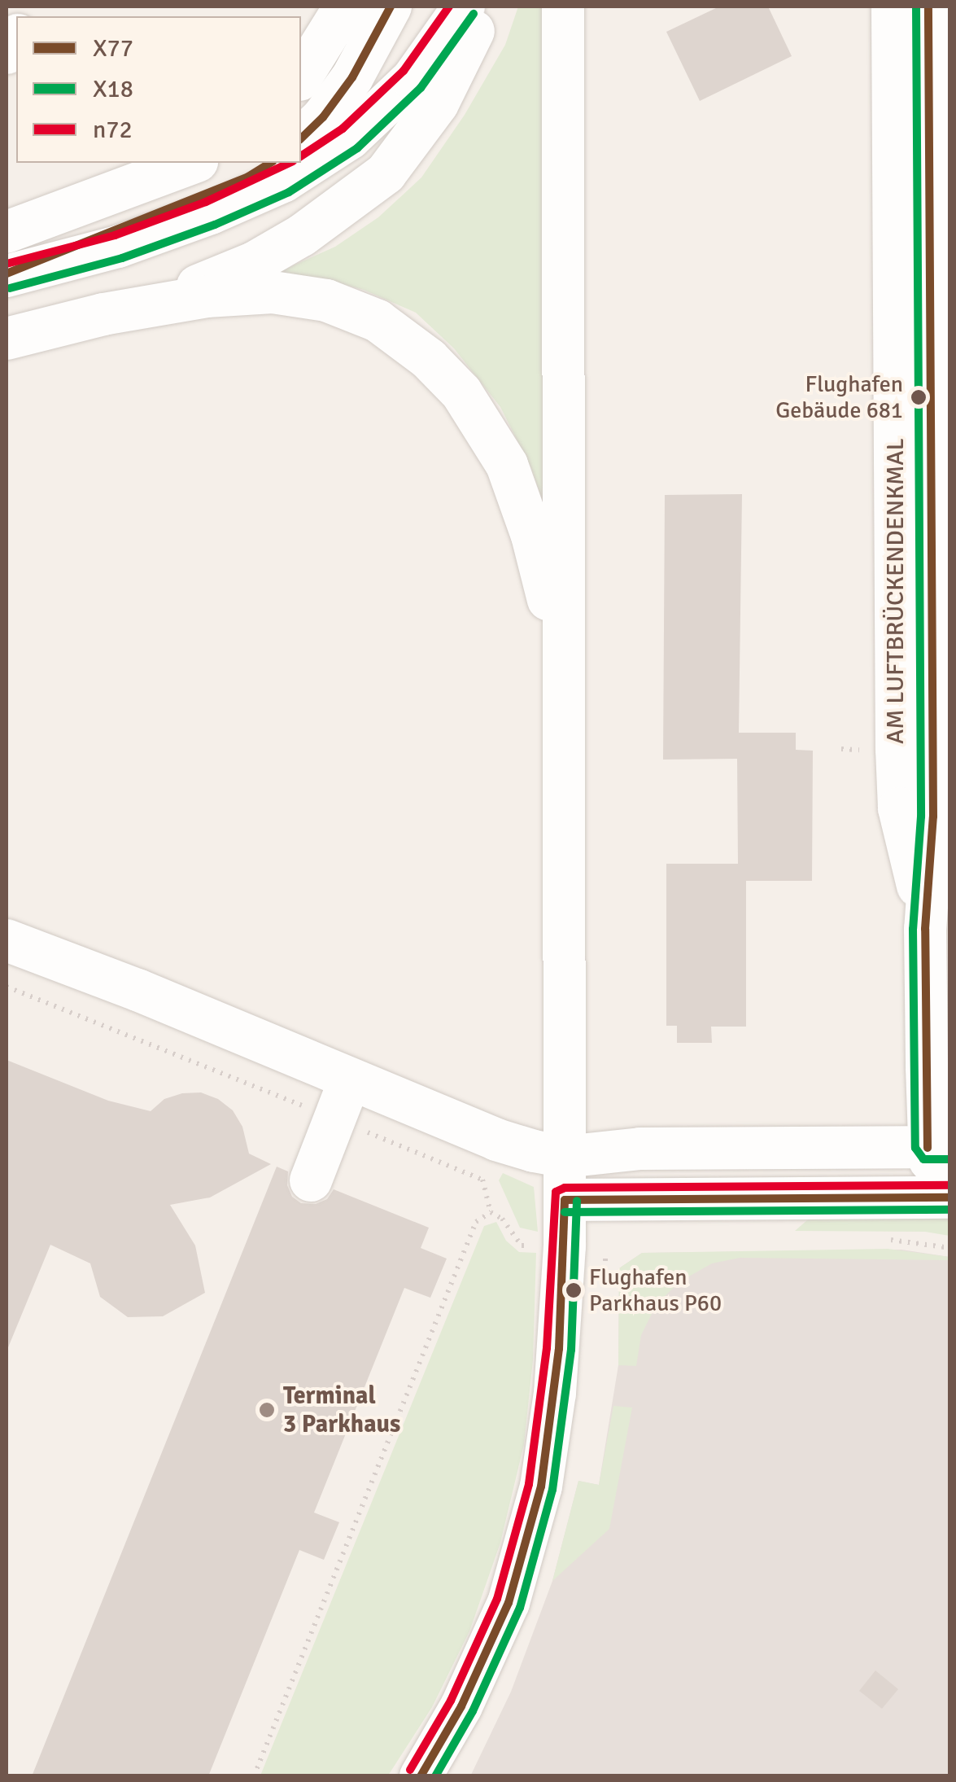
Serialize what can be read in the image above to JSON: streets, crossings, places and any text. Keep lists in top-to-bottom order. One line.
{"streets":{"street":["AM LUFTBRÜCKENDENKMAL"]},"places":["Flughafen Gebäude 681","Flughafen Parkhaus P60","Terminal 3 Parkhaus"],"lines":["transit line X77","transit line X18","transit line n72"],"legend":["X77","X18","n72"]}
